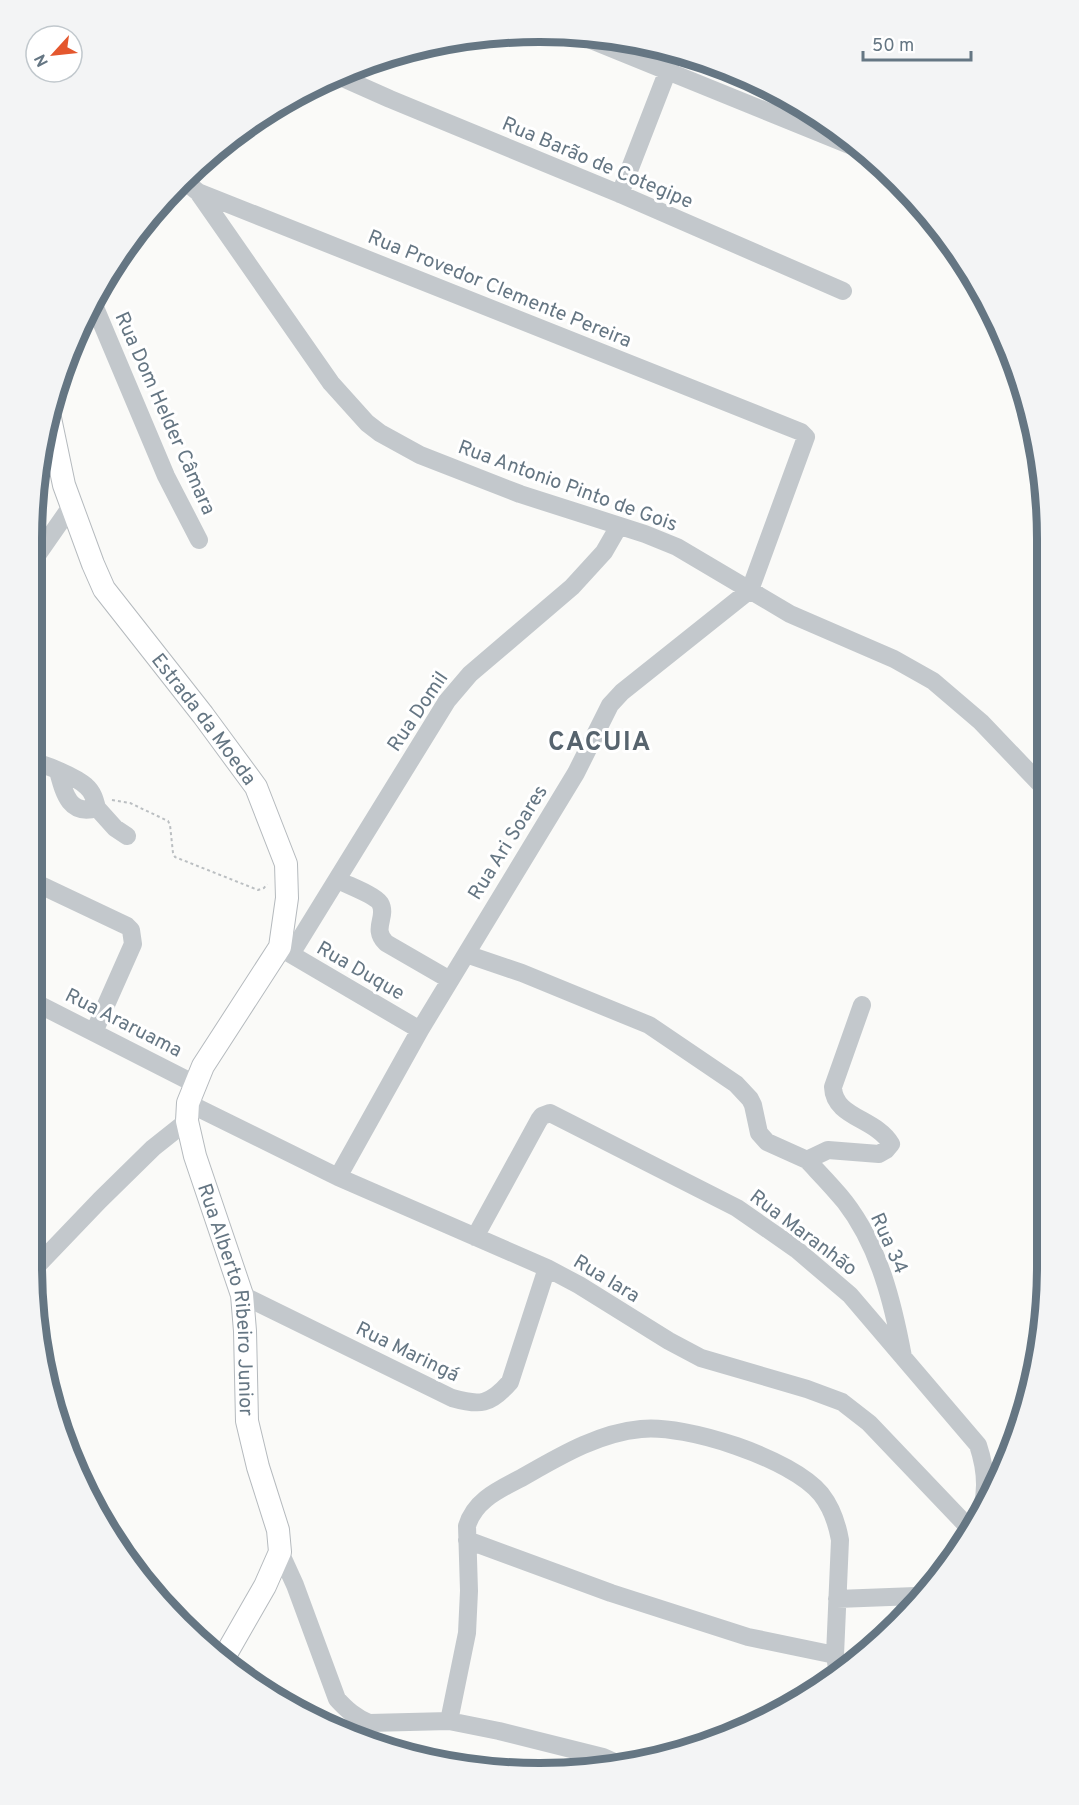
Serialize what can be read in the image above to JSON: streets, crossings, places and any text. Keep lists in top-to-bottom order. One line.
{"streets":{"main road":["Estrada da Moeda","Rua Alberto Ribeiro Junior"],"street":["Rua Barão de Cotegipe","Rua Provedor Clemente Pereira","Rua Dom Helder Câmara","Rua Antonio Pinto de Gois","Rua Domil","Rua Ari Soares","Rua Duque","Rua Araruama","Rua Maranhão","Rua 34","Rua Iara","Rua Maringá"]},"crossings":[["Rua Provedor Clemente Pereira","Rua Antonio Pinto de Gois"],["Rua Provedor Clemente Pereira","Rua Ari Soares"],["Rua Antonio Pinto de Gois","Rua Domil"],["Rua Antonio Pinto de Gois","Rua Ari Soares"],["Rua Domil","Estrada da Moeda"],["Rua Domil","Rua Duque"],["Estrada da Moeda","Rua Duque"],["Rua Ari Soares","Rua Duque"],["Rua Ari Soares","Rua Iara"],["Rua Araruama","Rua Iara"],["Rua Araruama","Rua Alberto Ribeiro Junior"],["Rua Maranhão","Rua 34"],["Rua Maranhão","Rua Iara"],["Rua Iara","Rua Alberto Ribeiro Junior"],["Rua Iara","Rua Maringá"],["Rua Alberto Ribeiro Junior","Rua Maringá"]],"districts":["CACUIA"],"scale_bar":"50 m","north":"bottom left"}
